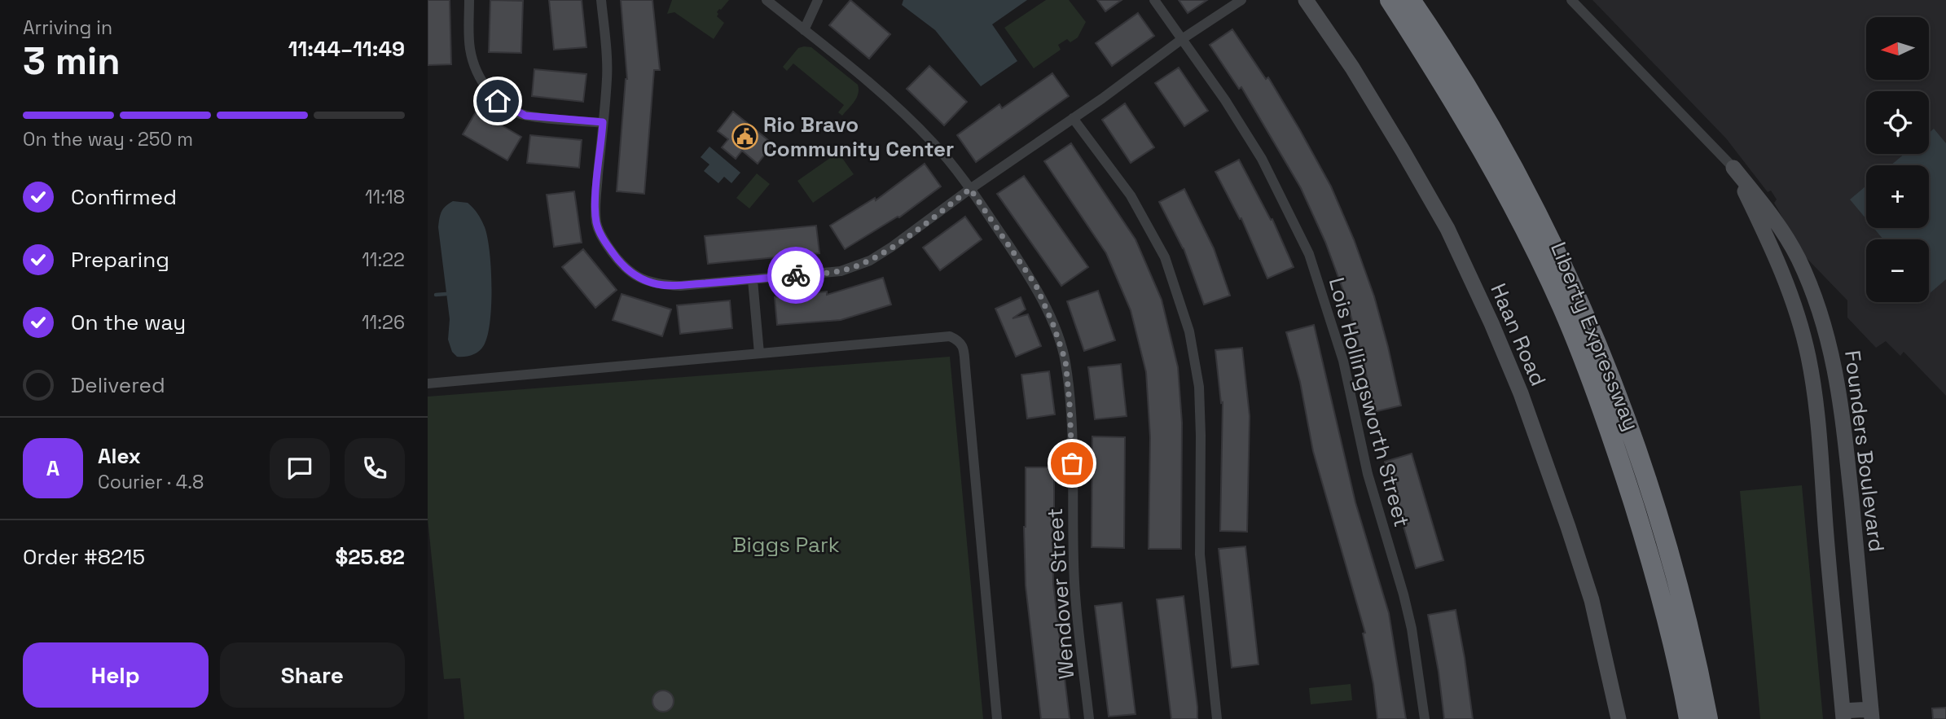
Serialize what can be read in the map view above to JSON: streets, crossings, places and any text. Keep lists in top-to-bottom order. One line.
{"streets":{"highway":["Liberty Expressway"],"street":["Haan Road","Lois Hollingsworth Street","Founders Boulevard","Wendover Street"]},"parks":["Biggs Park"],"places":{"public building":["Rio Bravo Community Center"]},"north":"left","page":{"heading":["3 min","Arriving in","11:44–11:49"],"panel":["Alex","Courier · 4.8","Order #8215","$25.82"],"map_buttons":["+","−"],"bar":"On the way · 250 m","list":[["Confirmed","11:18"],["Preparing","11:22"],["On the way","11:26"],"Delivered"],"round":"A","buttons":["Help","Share"]}}
